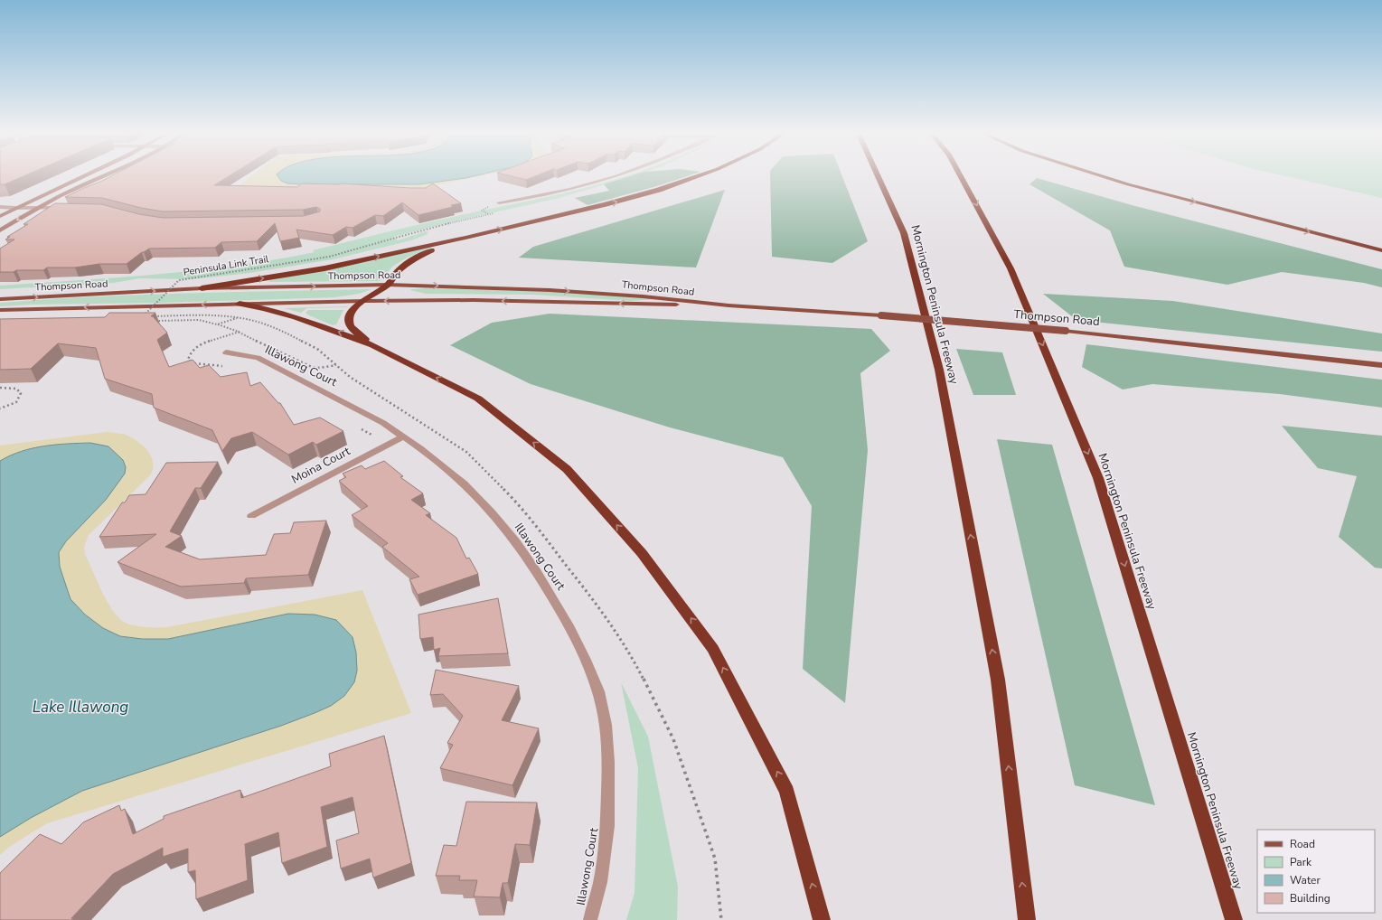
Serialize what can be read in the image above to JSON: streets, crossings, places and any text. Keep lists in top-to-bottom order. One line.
{"streets":{"highway":["Mornington Peninsula Freeway"],"main road":["Thompson Road"],"street":["Illawong Court","Moina Court"],"path":["Peninsula Link Trail"]},"crossings":[["Illawong Court","Moina Court"]],"water":["Lake Illawong"],"legend":["Road","Park","Water","Building"]}
